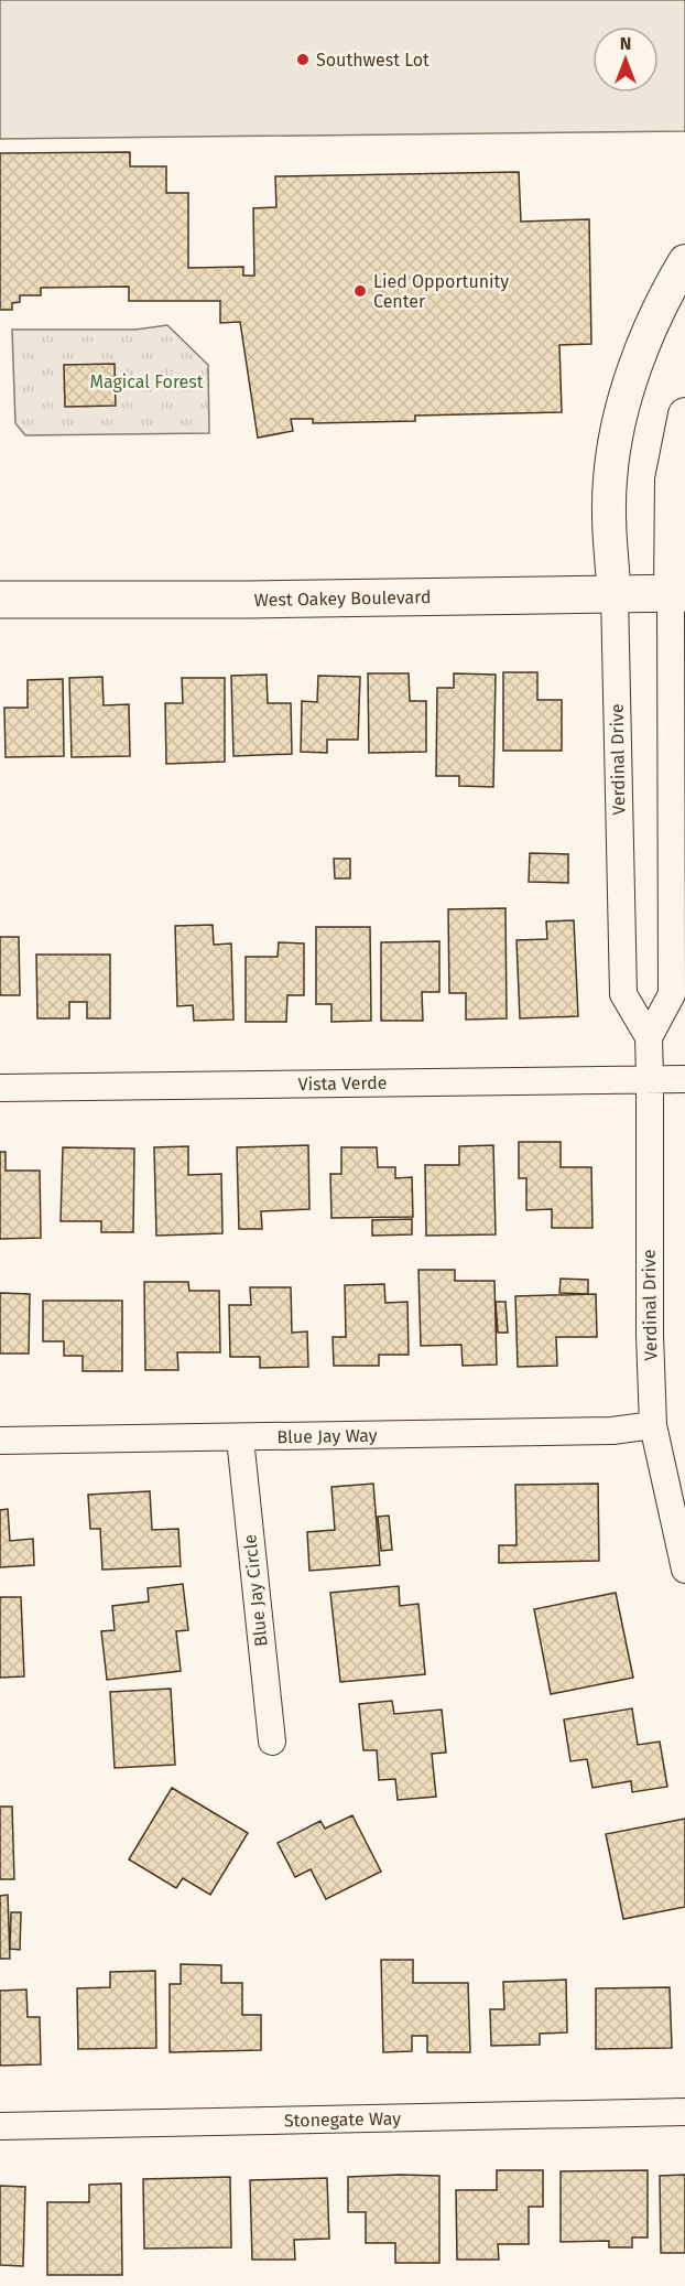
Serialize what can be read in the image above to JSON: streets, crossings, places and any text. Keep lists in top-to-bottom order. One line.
{"streets":{"main road":["West Oakey Boulevard"],"street":["Verdinal Drive","Vista Verde","Blue Jay Way","Blue Jay Circle","Stonegate Way"]},"crossings":[["West Oakey Boulevard","Verdinal Drive"],["Verdinal Drive","Vista Verde"],["Verdinal Drive","Blue Jay Way"],["Blue Jay Way","Blue Jay Circle"]],"parks":["Magical Forest"],"places":["Southwest Lot","Lied Opportunity Center"],"north":"top"}
